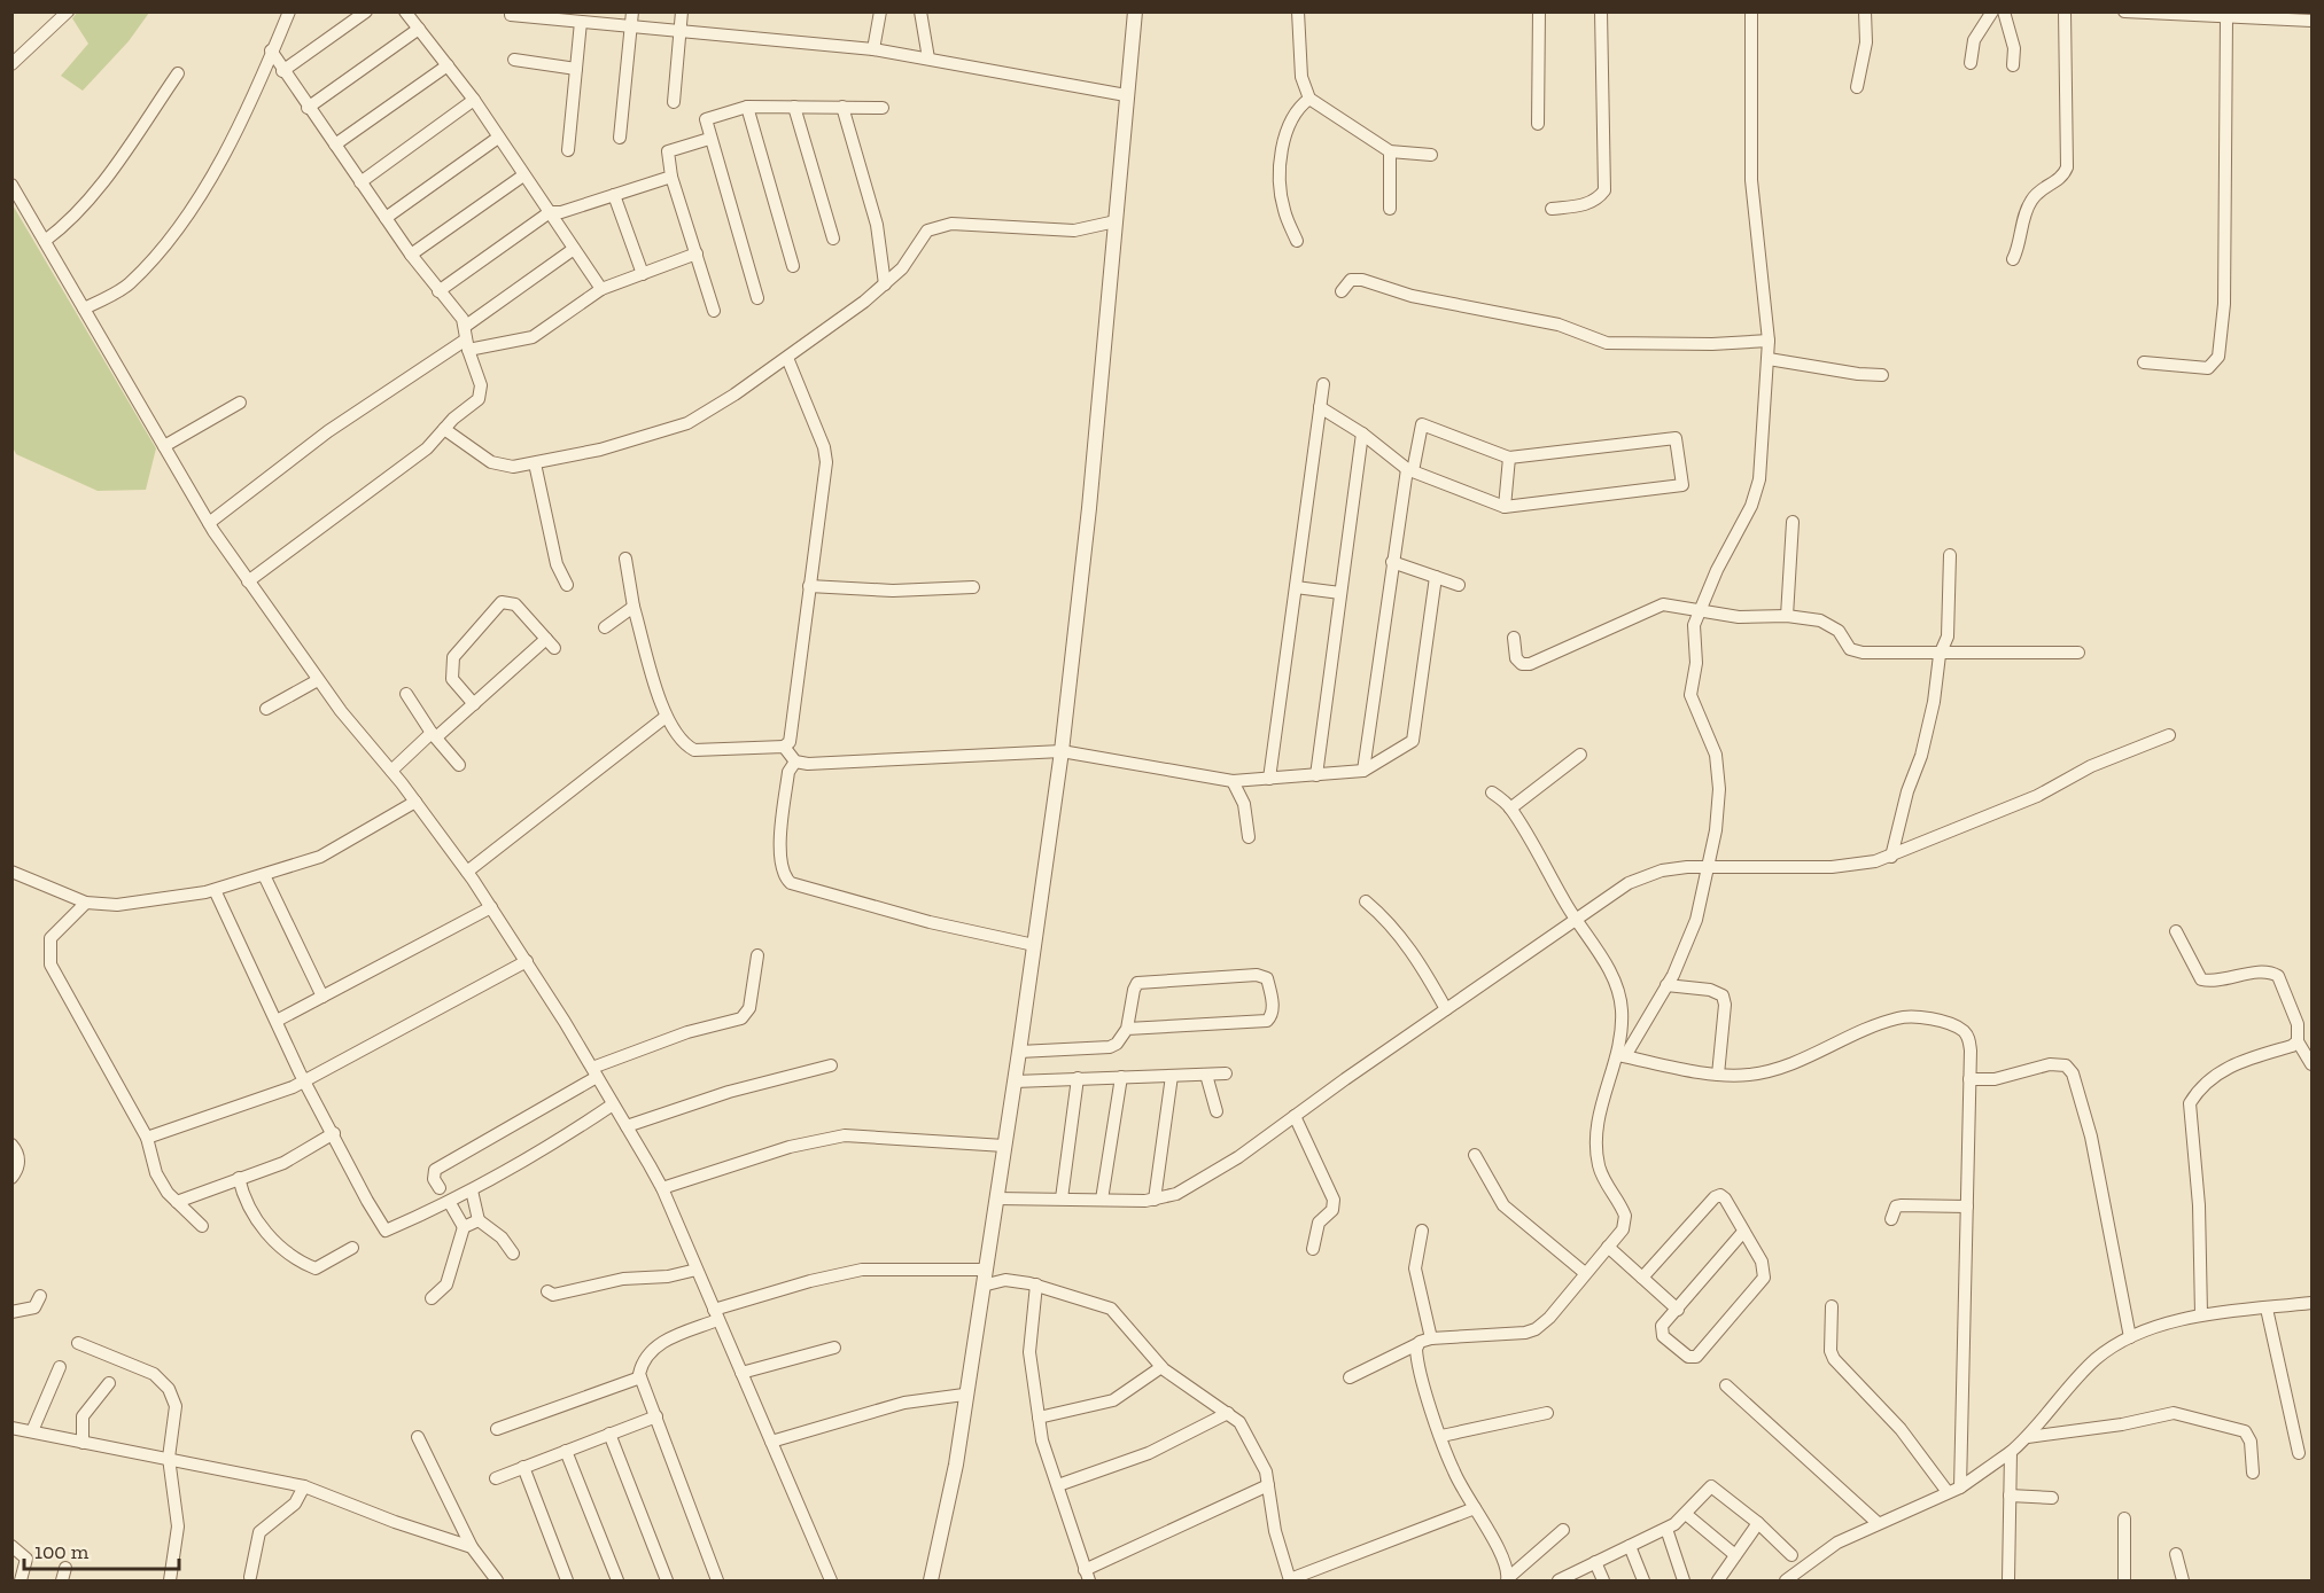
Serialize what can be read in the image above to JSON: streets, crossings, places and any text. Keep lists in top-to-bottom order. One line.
{"scale_bar":"100 m"}
